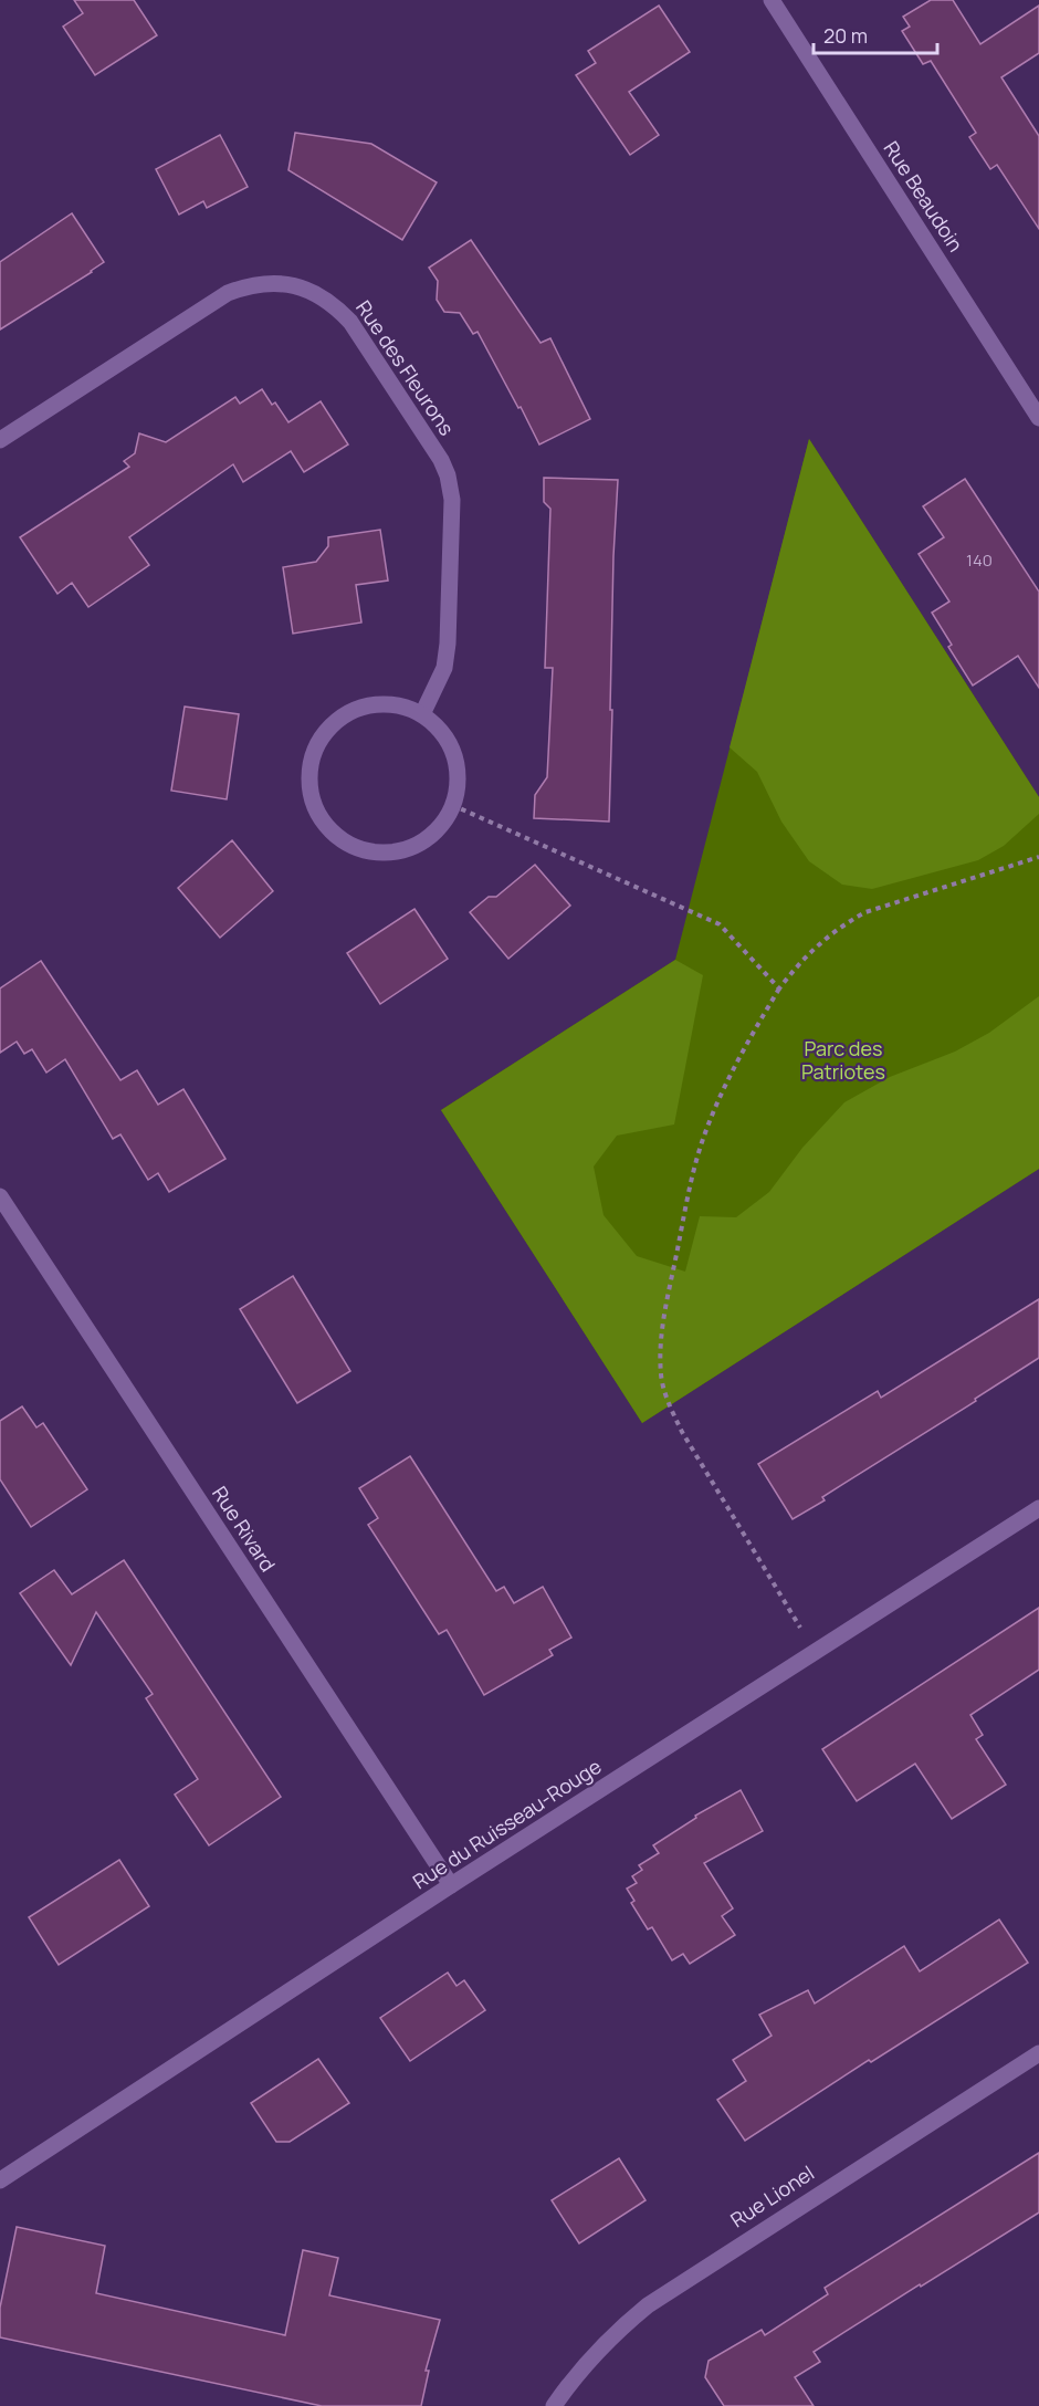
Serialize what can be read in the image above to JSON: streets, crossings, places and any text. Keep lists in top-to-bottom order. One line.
{"streets":{"street":["Rue Beaudoin","Rue des Fleurons","Rue Rivard","Rue du Ruisseau-Rouge","Rue Lionel"]},"crossings":[["Rue Rivard","Rue du Ruisseau-Rouge"]],"parks":["Parc des Patriotes"],"house_numbers":["140"],"scale_bar":"20 m"}
